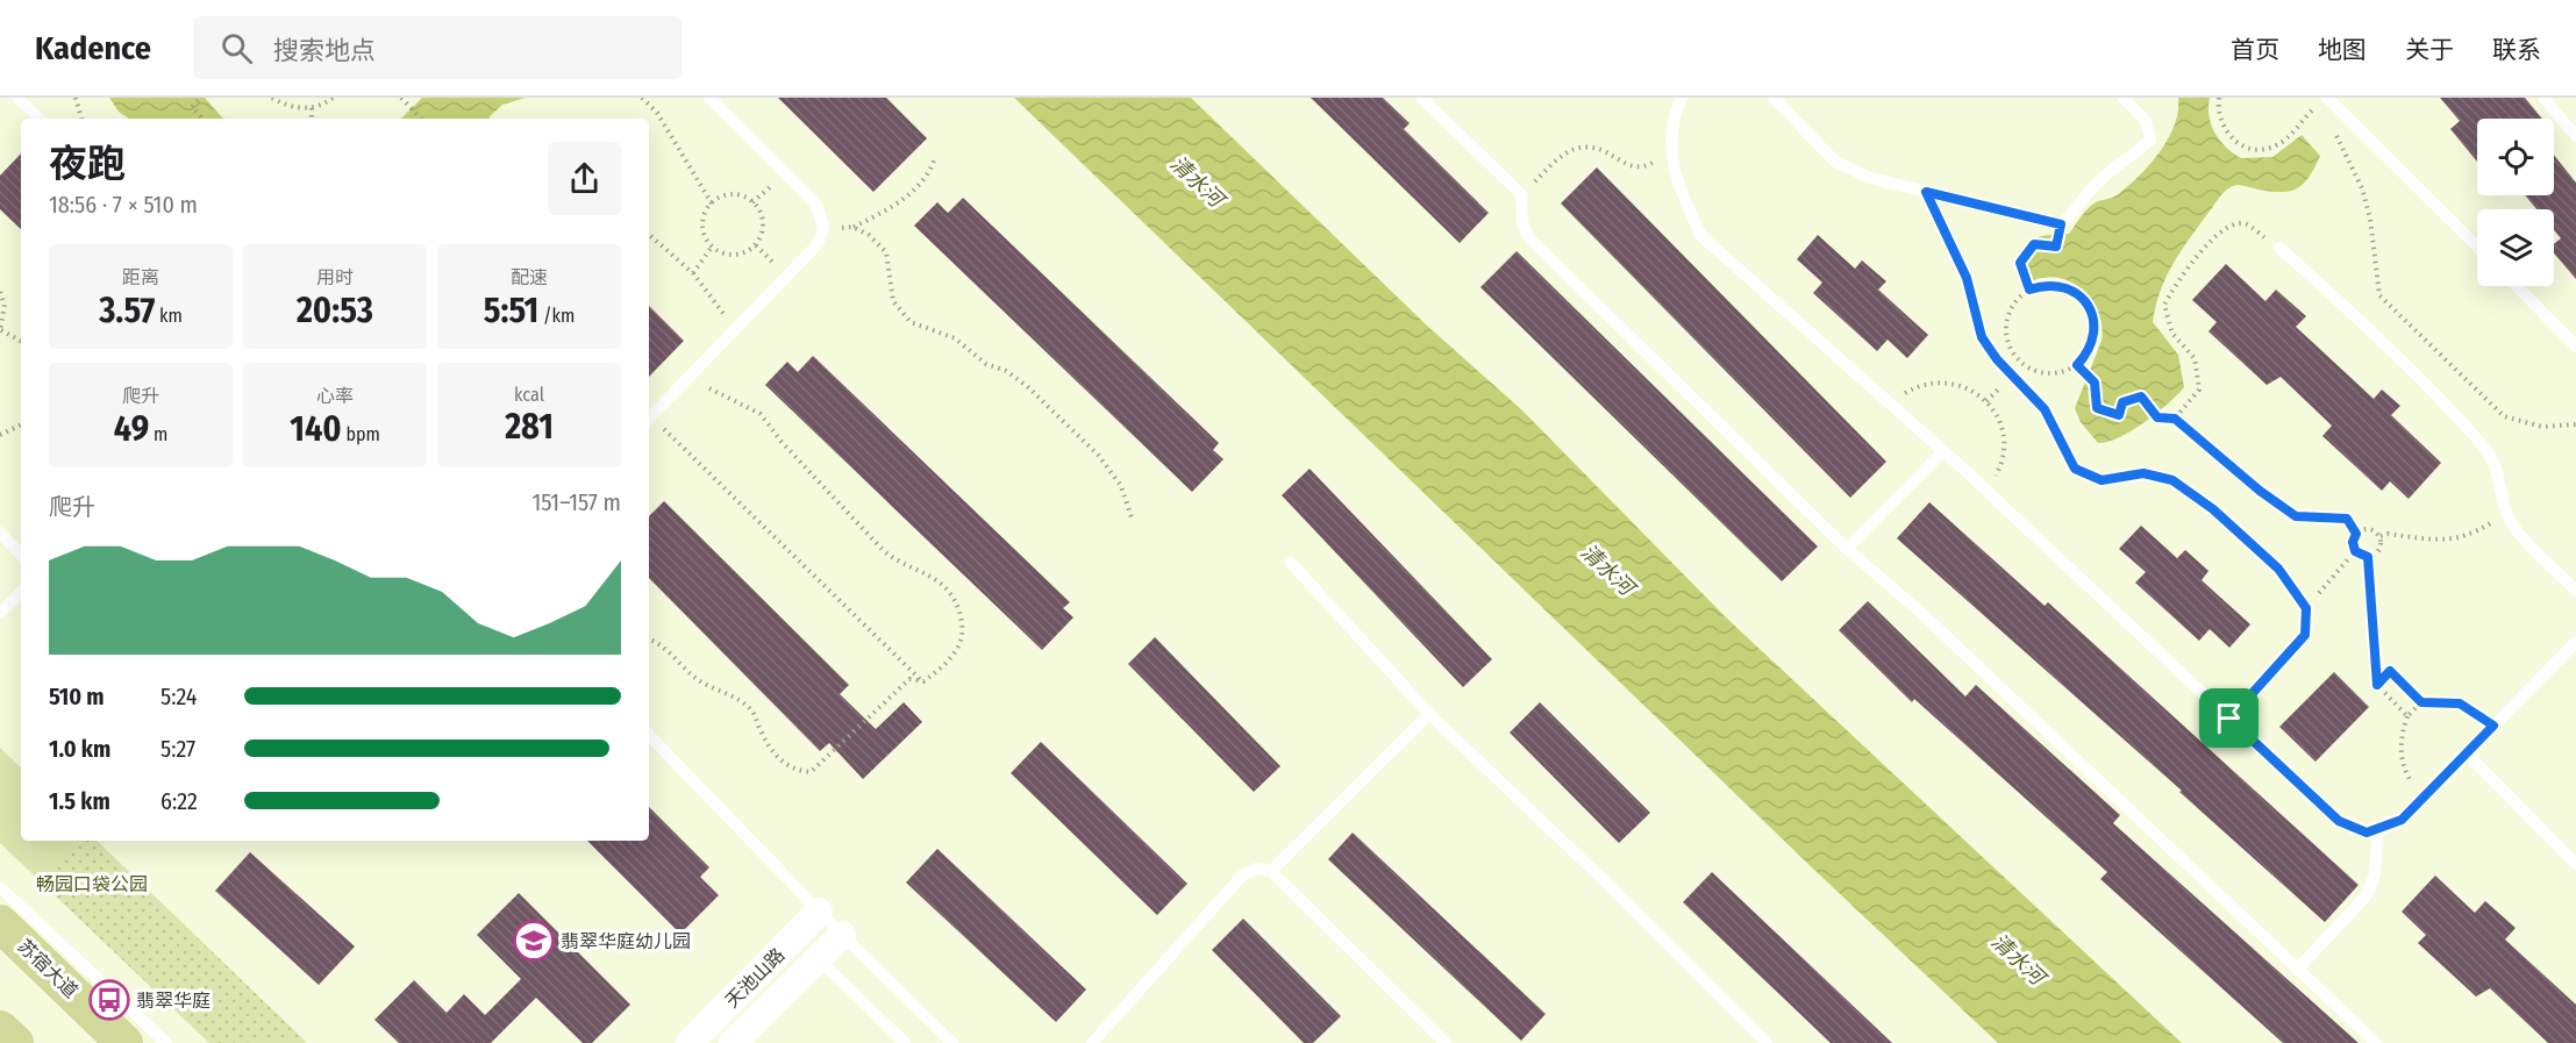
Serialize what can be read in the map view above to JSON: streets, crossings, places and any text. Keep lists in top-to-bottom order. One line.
{"streets":{"main road":["苏宿大道"],"street":["天池山路"]},"water":["清水河"],"parks":["畅园口袋公园"],"places":{"school or university":["翡翠华庭幼儿园"],"bus stop":["翡翠华庭"]},"page":{"header":"Kadence","search":"搜索地点","nav":["首页","地图","关于","联系"],"heading":["夜跑","18:56 · 7 × 510 m"],"stats":[["距离","3.57 km"],["用时","20:53"],["配速","5:51 /km"],["爬升","49 m"],["心率","140 bpm"],["kcal","281"]],"chart":["爬升","151–157 m"],"list":[{"name":"510 m","note":"5:24"},{"name":"1.0 km","note":"5:27"},{"name":"1.5 km","note":"6:22"}]}}
